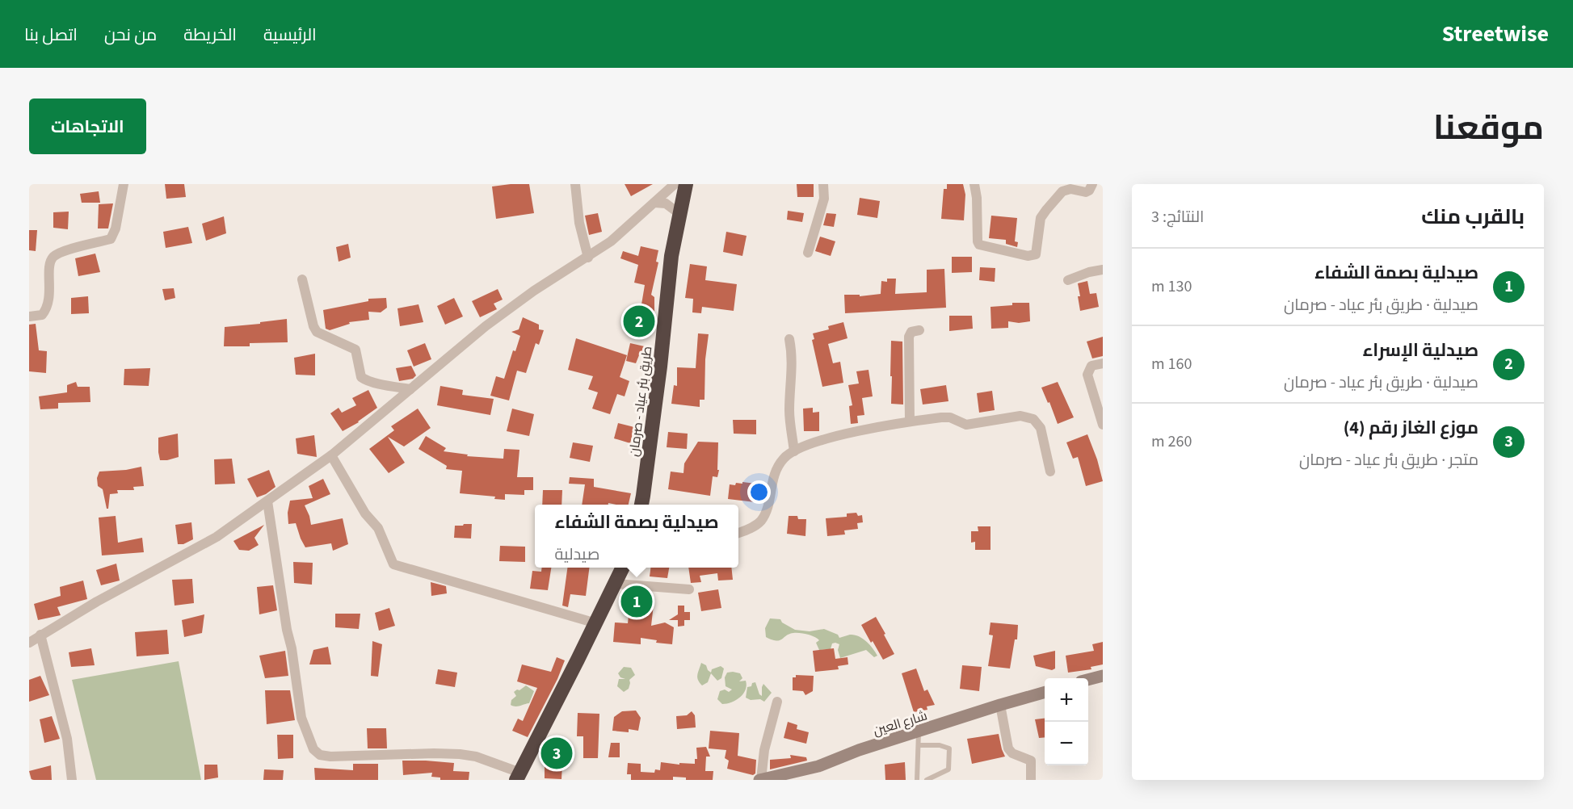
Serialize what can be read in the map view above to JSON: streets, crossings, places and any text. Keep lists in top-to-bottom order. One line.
{"streets":{"highway":["طريق بئر عياد - صرمان"],"street":["شارع العين"]},"page":{"header":"Streetwise","nav":["الرئيسية","الخريطة","من نحن","اتصل بنا"],"title":"موقعنا","buttons":"الاتجاهات","heading":["بالقرب منك","النتائج: 3"],"list":[{"mark":"1","name":"صيدلية بصمة الشفاء","note":"صيدلية · طريق بئر عياد - صرمان","value":"130 m"},{"mark":"2","name":"صيدلية الإسراء","note":"صيدلية · طريق بئر عياد - صرمان","value":"160 m"},{"mark":"3","name":"موزع الغاز رقم (4)","note":"متجر · طريق بئر عياد - صرمان","value":"260 m"}],"pins":["2","1","3"],"popup":["صيدلية بصمة الشفاء","صيدلية"],"map_buttons":["+","−"]}}
